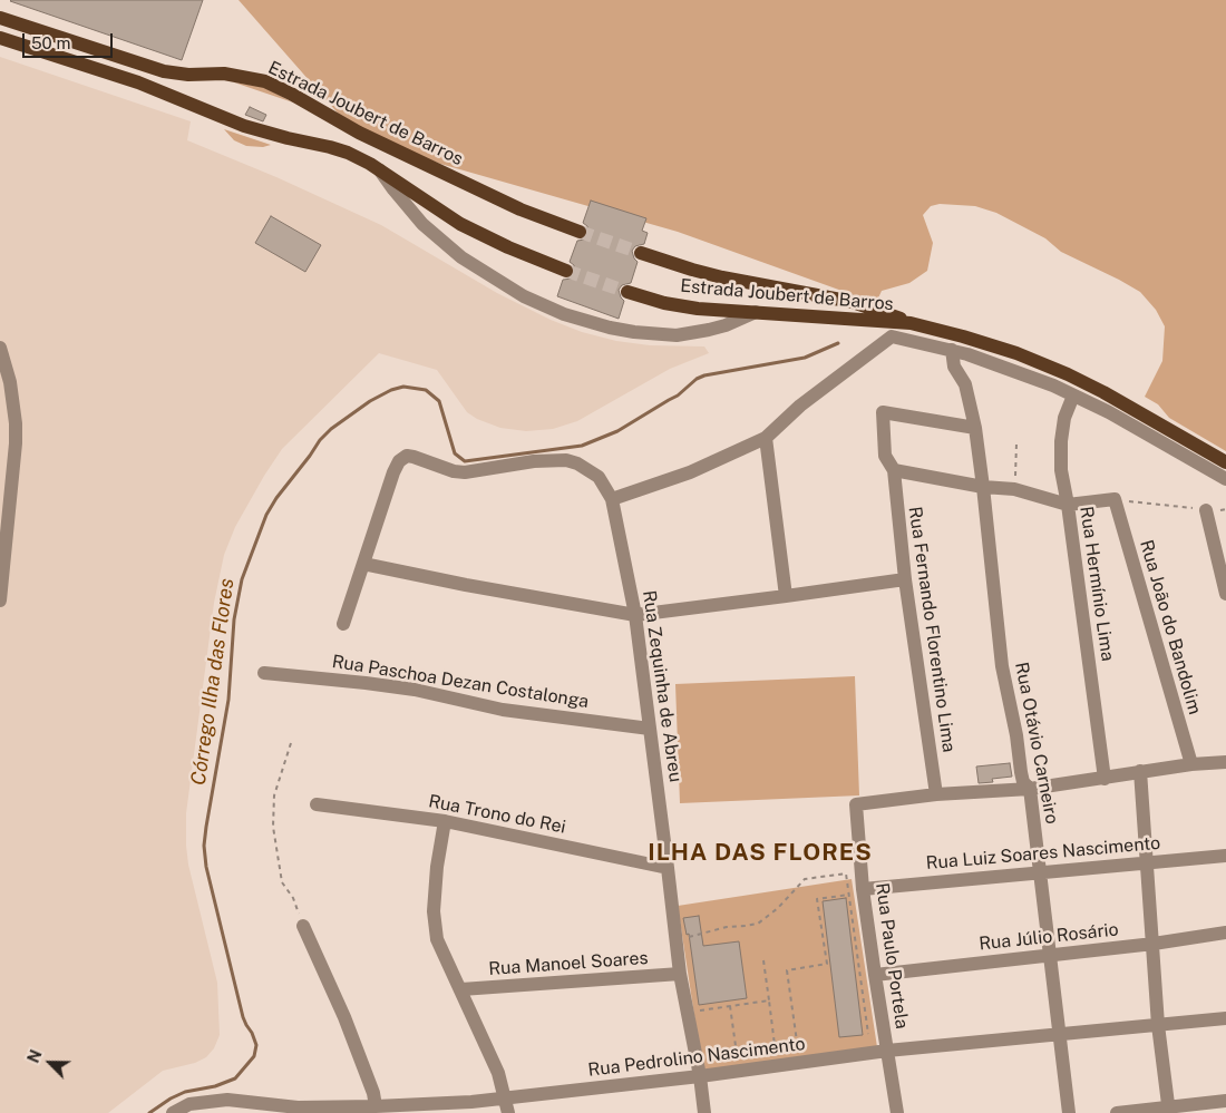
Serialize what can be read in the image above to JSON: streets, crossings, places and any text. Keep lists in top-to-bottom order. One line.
{"streets":{"main road":["Estrada Joubert de Barros"],"street":["Rua Hermínio Lima","Rua João do Bandolim","Rua Fernando Florentino Lima","Rua Paschoa Dezan Costalonga","Rua Zequinha de Abreu","Rua Otávio Carneiro","Rua Trono do Rei","Rua Luiz Soares Nascimento","Rua Júlio Rosário","Rua Paulo Portela","Rua Manoel Soares","Rua Pedrolino Nascimento"]},"crossings":[["Rua Fernando Florentino Lima","Rua Otávio Carneiro"],["Rua Fernando Florentino Lima","Rua Paulo Portela"],["Rua Paschoa Dezan Costalonga","Rua Zequinha de Abreu"],["Rua Zequinha de Abreu","Rua Trono do Rei"],["Rua Zequinha de Abreu","Rua Manoel Soares"],["Rua Zequinha de Abreu","Rua Pedrolino Nascimento"],["Rua Otávio Carneiro","Rua Luiz Soares Nascimento"],["Rua Otávio Carneiro","Rua Júlio Rosário"],["Rua Otávio Carneiro","Rua Pedrolino Nascimento"],["Rua Luiz Soares Nascimento","Rua Paulo Portela"],["Rua Júlio Rosário","Rua Paulo Portela"],["Rua Paulo Portela","Rua Pedrolino Nascimento"]],"districts":["ILHA DAS FLORES"],"water":["Córrego Ilha das Flores"],"scale_bar":"50 m","north":"top left"}
